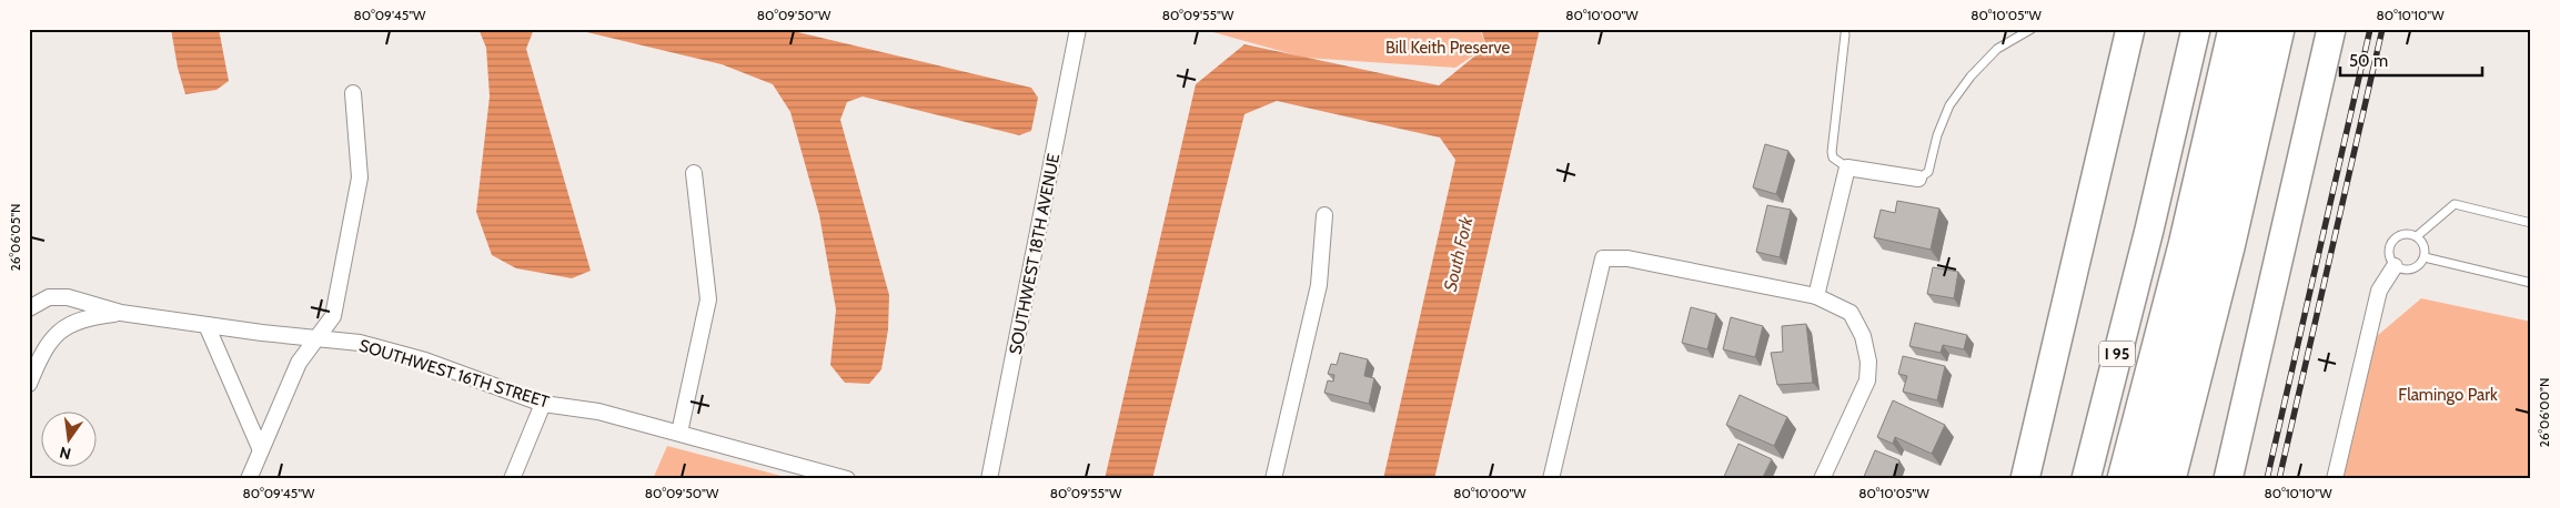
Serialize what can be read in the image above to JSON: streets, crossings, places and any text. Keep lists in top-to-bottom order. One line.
{"streets":{"highway":["I 95"],"street":["SOUTHWEST 18TH AVENUE","SOUTHWEST 16TH STREET"]},"water":["South Fork"],"parks":["Bill Keith Preserve","Flamingo Park"],"scale_bar":"50 m","north":"bottom","coordinates":["80°09'45\"W","80°09'50\"W","80°09'55\"W","80°10'00\"W","80°10'05\"W","80°10'10\"W","26°06'05\"N","26°06'00\"N"]}
